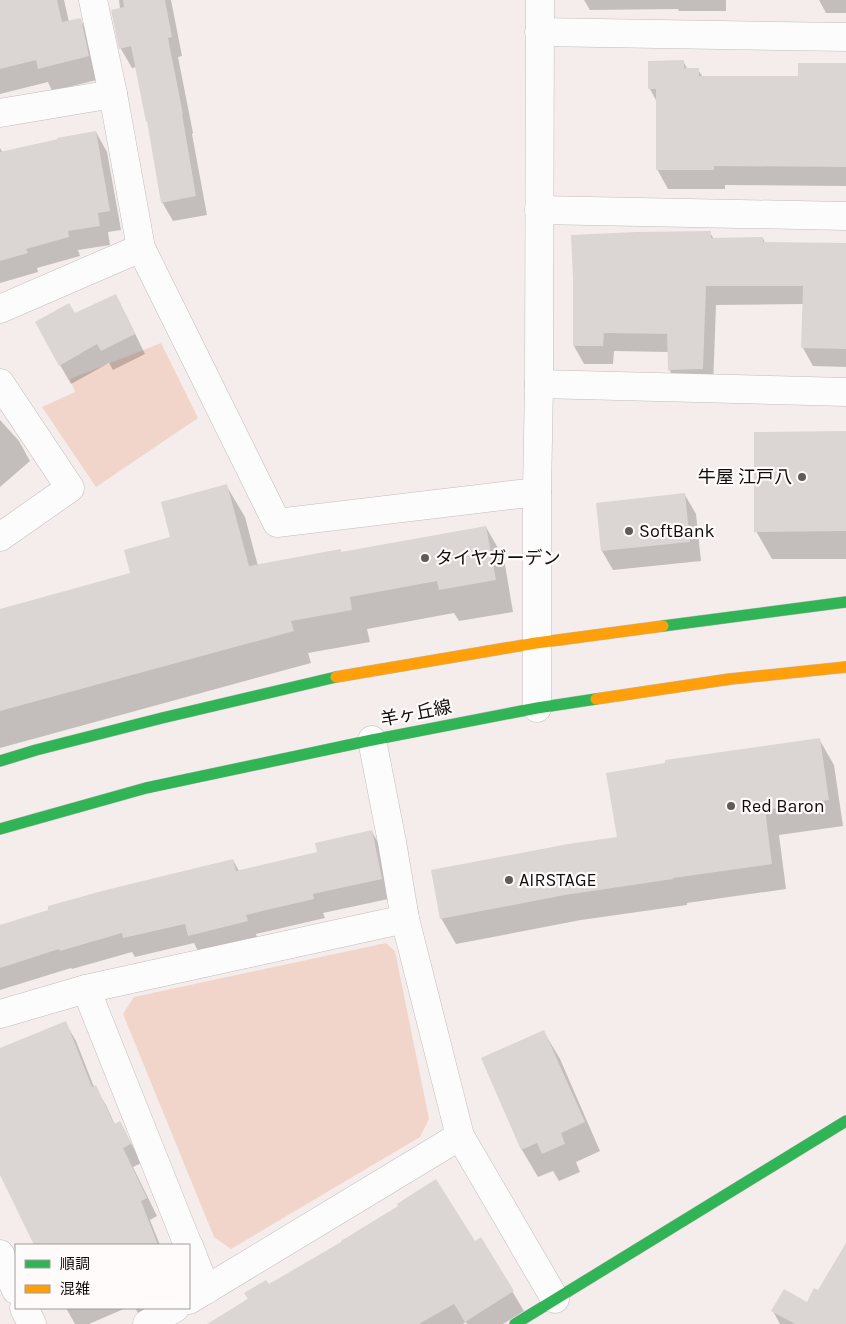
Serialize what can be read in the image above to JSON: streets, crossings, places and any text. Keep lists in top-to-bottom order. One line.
{"streets":{"main road":["羊ヶ丘線"]},"places":["牛屋 江戸八","SoftBank","タイヤガーデン","Red Baron","AIRSTAGE"],"legend":["順調","混雑"]}
